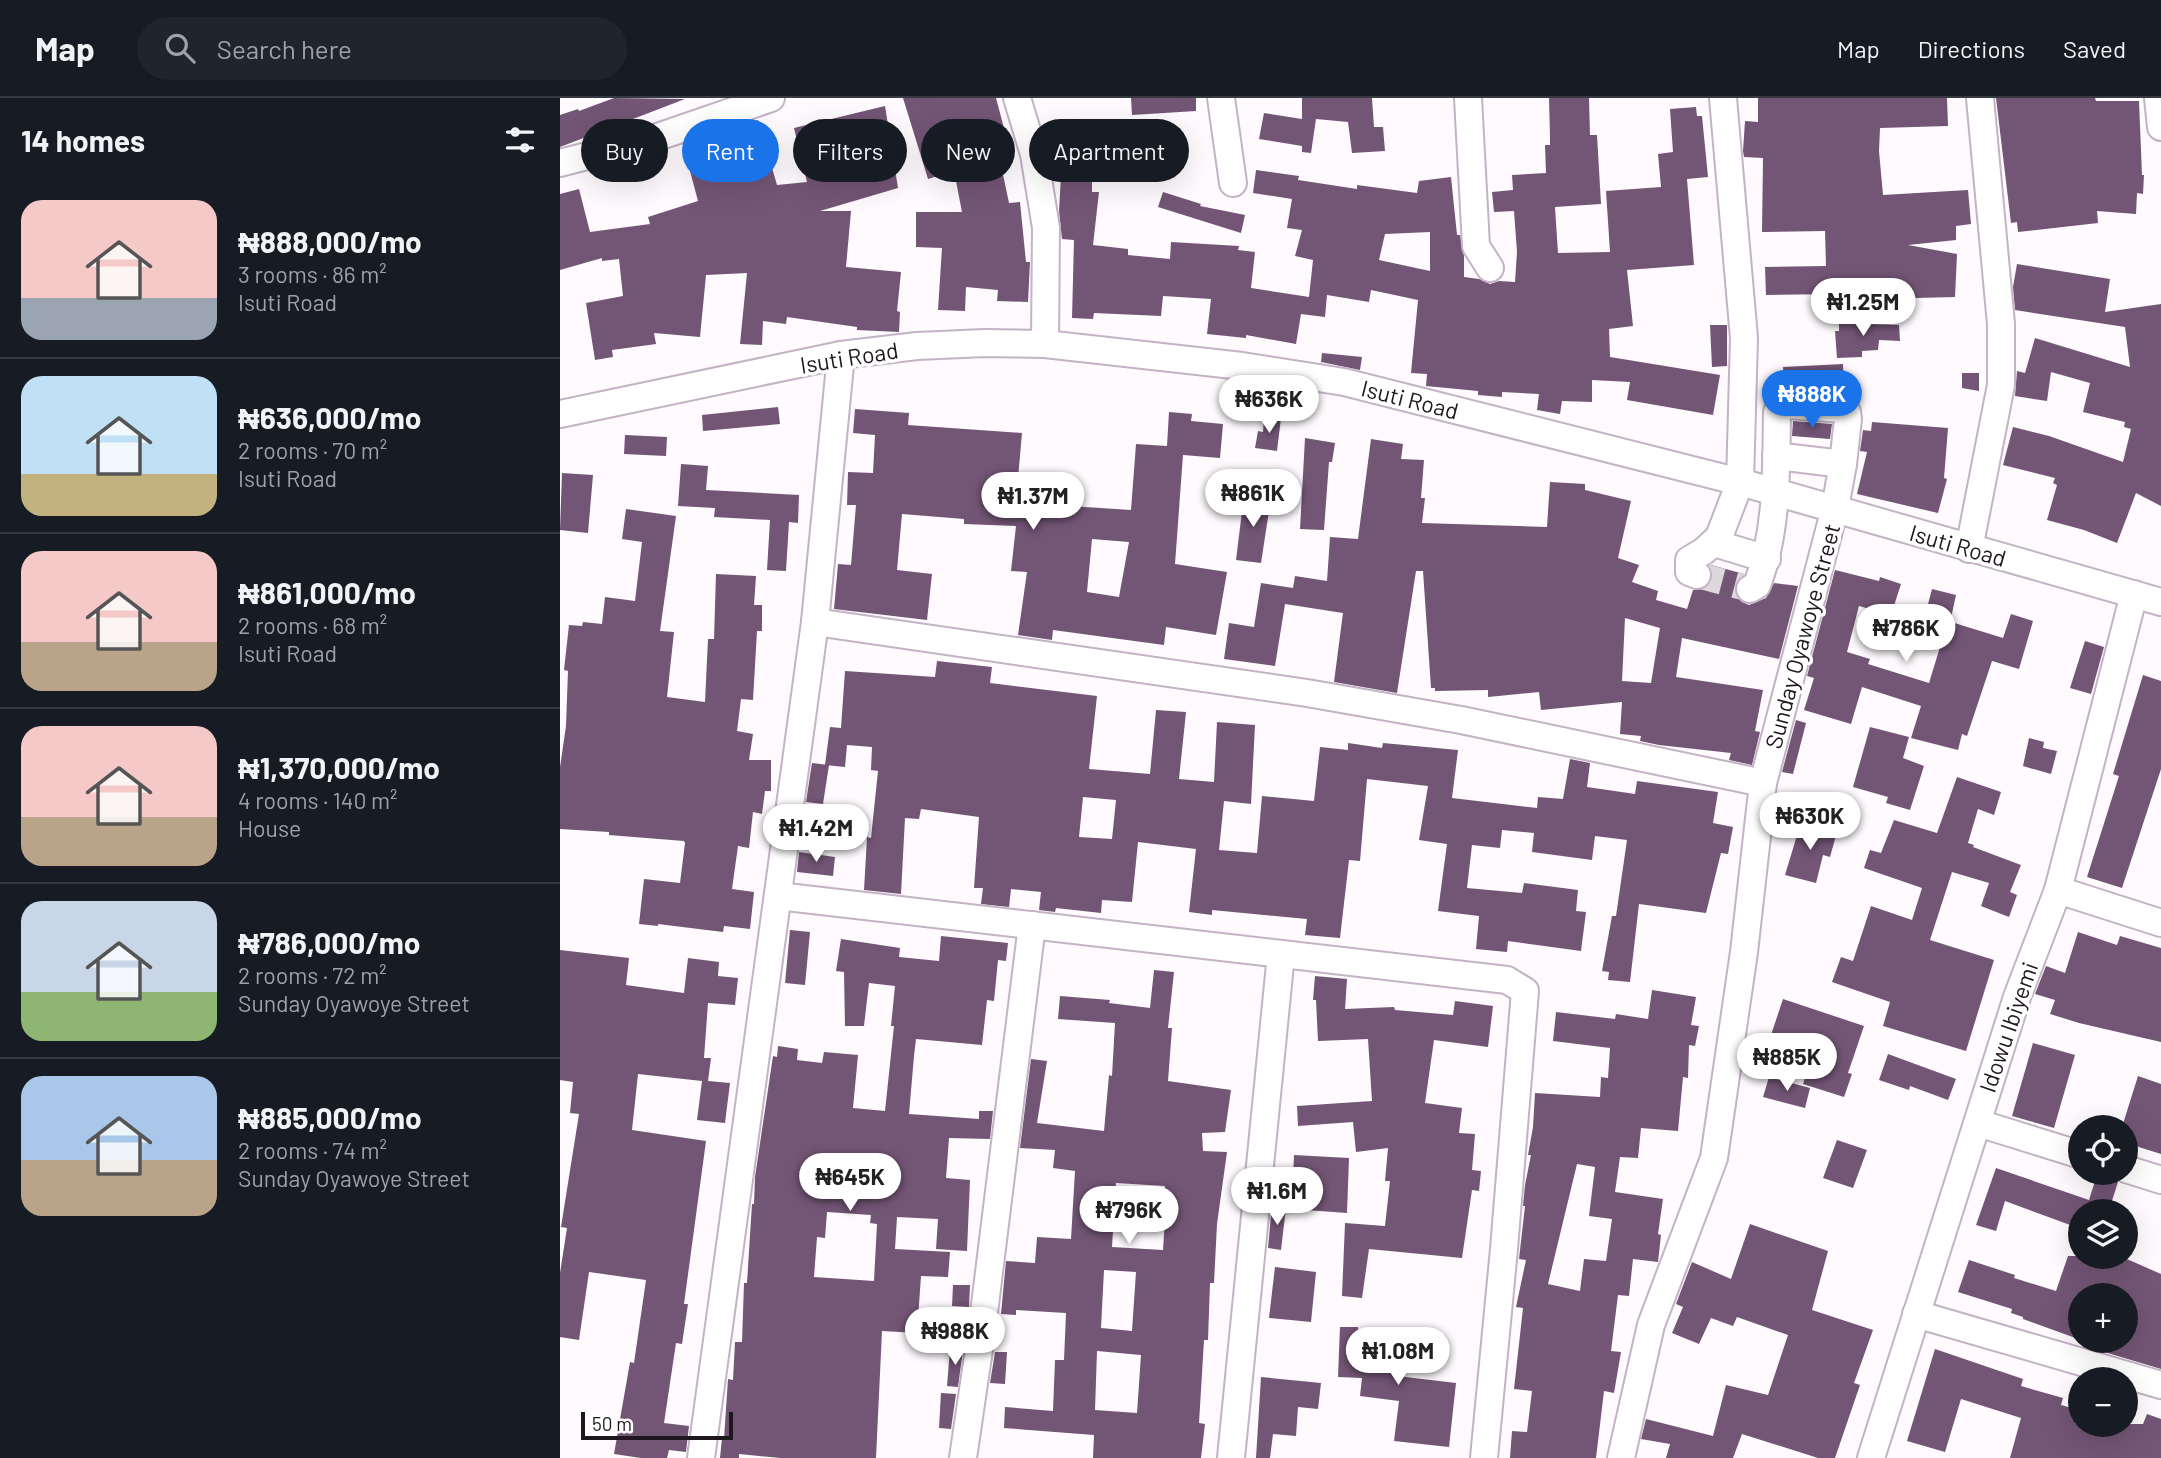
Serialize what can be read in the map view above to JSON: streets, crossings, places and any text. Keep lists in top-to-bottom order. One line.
{"streets":{"street":["Isuti Road","Sunday Oyawoye Street","Idowu Ibiyemi"]},"crossings":[["Isuti Road","Sunday Oyawoye Street"],["Isuti Road","Idowu Ibiyemi"]],"scale_bar":"50 m","page":{"header":"Map","search":"Search here","nav":["Map","Directions","Saved"],"heading":"14 homes","chip":["Buy","Rent","Filters","New","Apartment"],"list":[{"name":"₦888,000/mo","note":"3 rooms · 86 m² · Isuti Road"},{"name":"₦636,000/mo","note":"2 rooms · 70 m² · Isuti Road"},{"name":"₦861,000/mo","note":"2 rooms · 68 m² · Isuti Road"},{"name":"₦1,370,000/mo","note":"4 rooms · 140 m² · House"},{"name":"₦786,000/mo","note":"2 rooms · 72 m² · Sunday Oyawoye Street"},{"name":"₦885,000/mo","note":"2 rooms · 74 m² · Sunday Oyawoye Street"}],"price":["₦1.25M","₦888K","₦636K","₦861K","₦1.37M","₦786K","₦630K","₦1.42M","₦885K","₦645K","₦1.6M","₦796K","₦988K","₦1.08M"],"map_buttons":["+","−"],"scale":"50 m"}}
